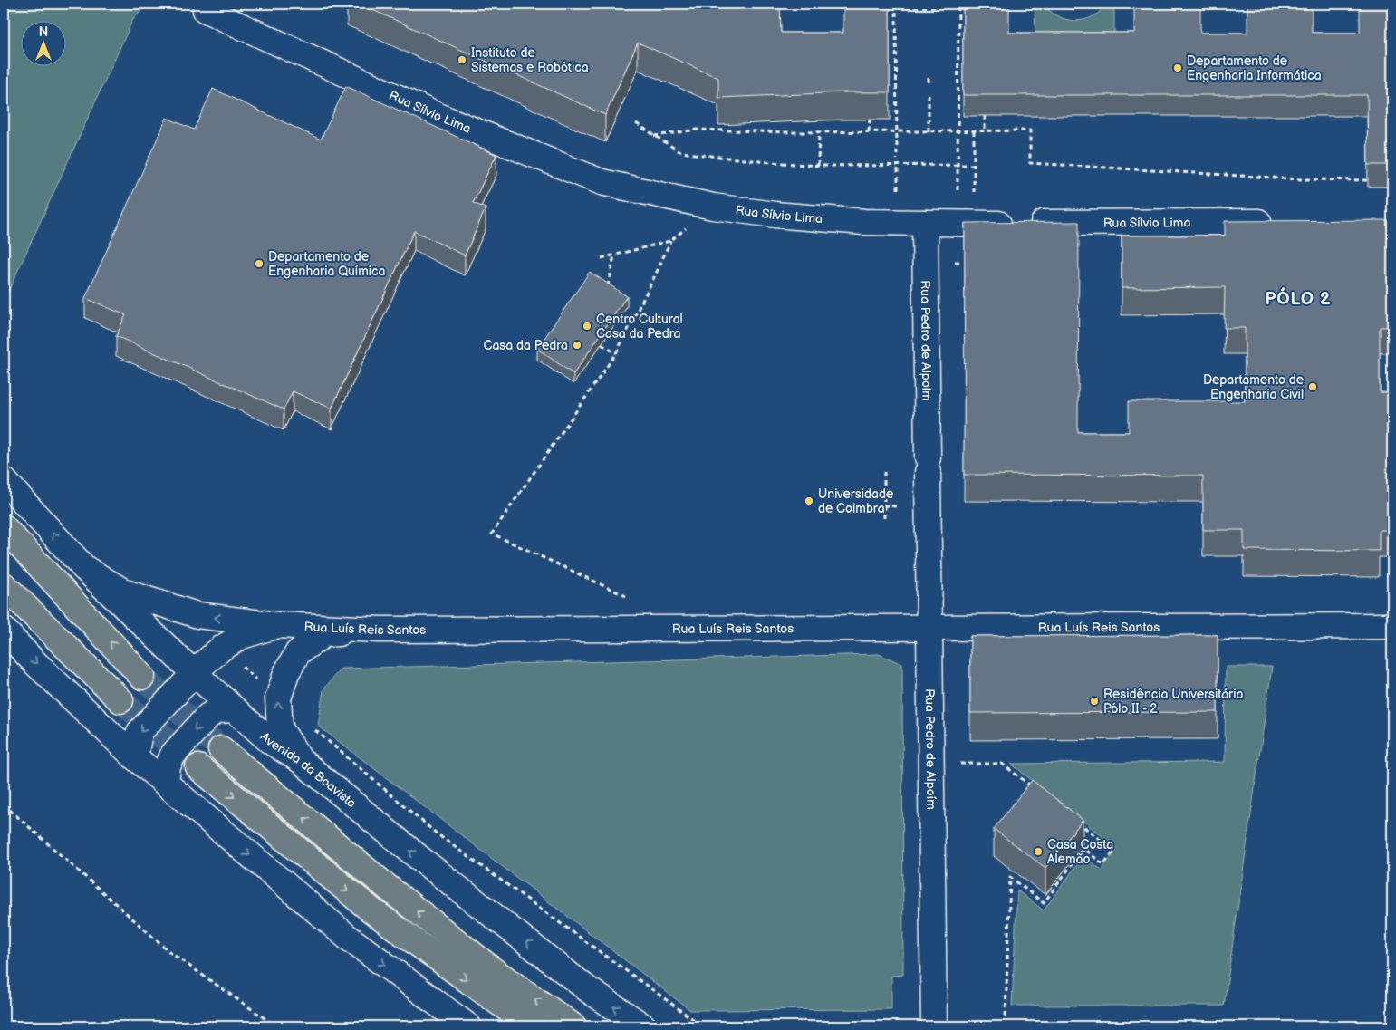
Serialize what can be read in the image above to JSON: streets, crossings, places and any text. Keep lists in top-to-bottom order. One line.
{"streets":{"street":["Rua Sílvio Lima","Rua Pedro de Alpoím","Rua Luís Reis Santos","Avenida da Boavista"]},"crossings":[["Rua Sílvio Lima","Rua Pedro de Alpoím"],["Rua Pedro de Alpoím","Rua Luís Reis Santos"],["Rua Luís Reis Santos","Avenida da Boavista"]],"districts":["PÓLO 2"],"places":["Instituto de Sistemas e Robótica","Departamento de Engenharia Informática","Departamento de Engenharia Química","Centro Cultural Casa da Pedra","Casa da Pedra","Departamento de Engenharia Civil","Universidade de Coimbra","Residência Universitária Pólo II - 2","Casa Costa Alemão"],"north":"top"}
